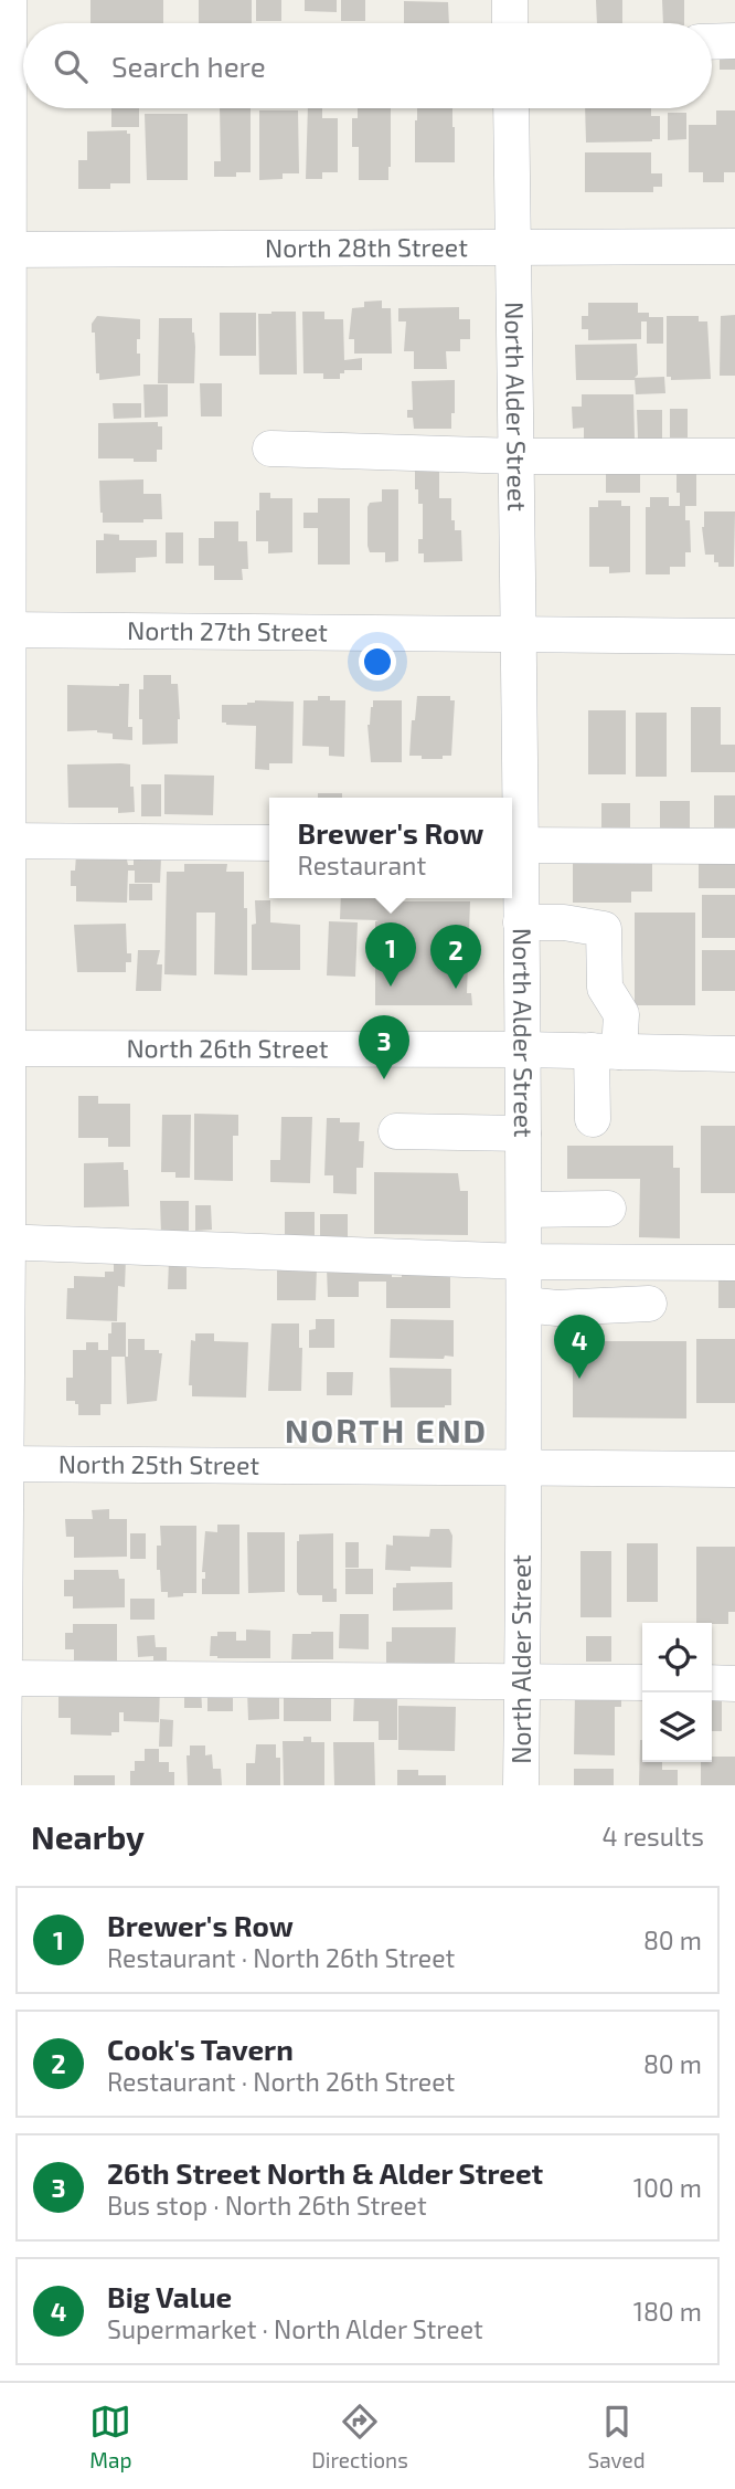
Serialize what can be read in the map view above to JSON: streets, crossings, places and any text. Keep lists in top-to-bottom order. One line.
{"streets":{"street":["North 28th Street","North Alder Street","North 27th Street","North 26th Street","North 25th Street"]},"crossings":[["North 28th Street","North Alder Street"],["North Alder Street","North 27th Street"],["North Alder Street","North 26th Street"],["North Alder Street","North 25th Street"]],"districts":["NORTH END"],"page":{"search":"Search here","popup":["Brewer's Row","Restaurant"],"pins":["1","2","3","4"],"heading":["Nearby","4 results"],"list":[{"mark":"1","name":"Brewer's Row","note":"Restaurant · North 26th Street","value":"80 m"},{"mark":"2","name":"Cook's Tavern","note":"Restaurant · North 26th Street","value":"80 m"},{"mark":"3","name":"26th Street North & Alder Street","note":"Bus stop · North 26th Street","value":"100 m"},{"mark":"4","name":"Big Value","note":"Supermarket · North Alder Street","value":"180 m"}],"nav":["Map","Directions","Saved"]}}
